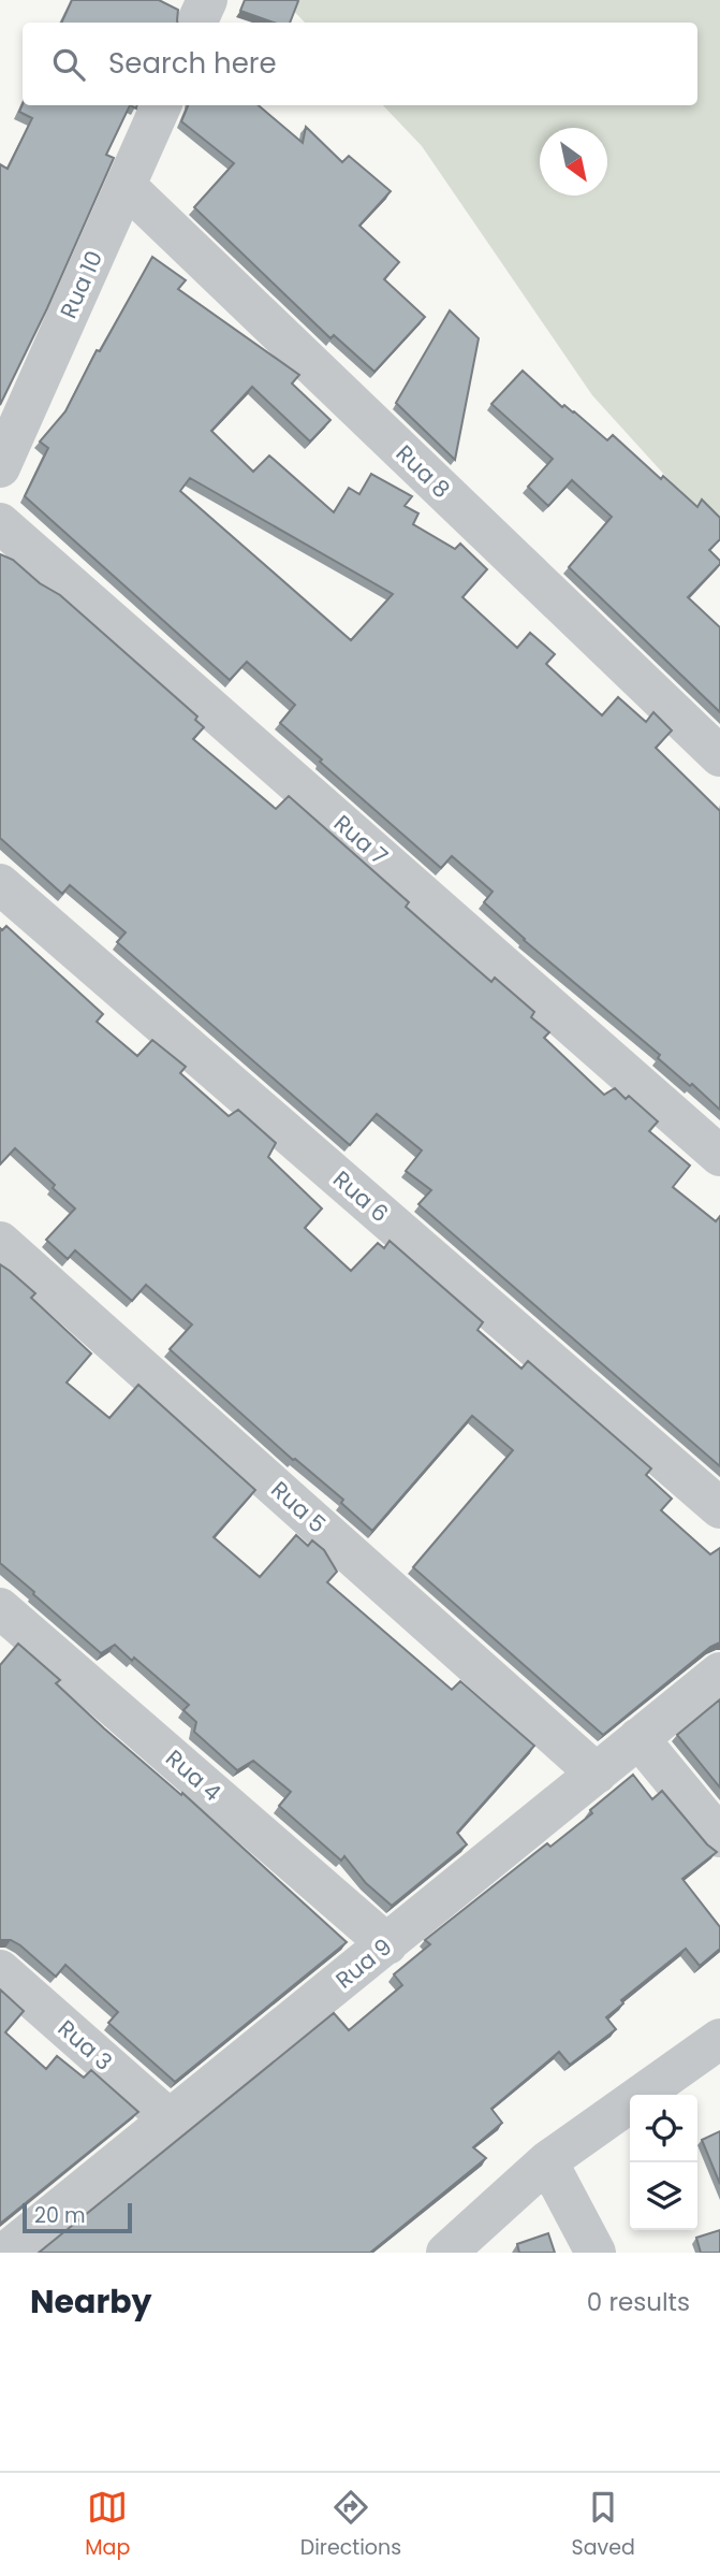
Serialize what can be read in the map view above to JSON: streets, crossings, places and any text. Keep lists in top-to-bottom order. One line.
{"streets":{"street":["Rua 10","Rua 8","Rua 7","Rua 6","Rua 5","Rua 4","Rua 9","Rua 3"]},"crossings":[["Rua 10","Rua 8"],["Rua 5","Rua 9"],["Rua 4","Rua 9"],["Rua 9","Rua 3"]],"scale_bar":"20 m","north":"bottom right","page":{"search":"Search here","scale":"20 m","heading":["Nearby","0 results"],"nav":["Map","Directions","Saved"]}}
